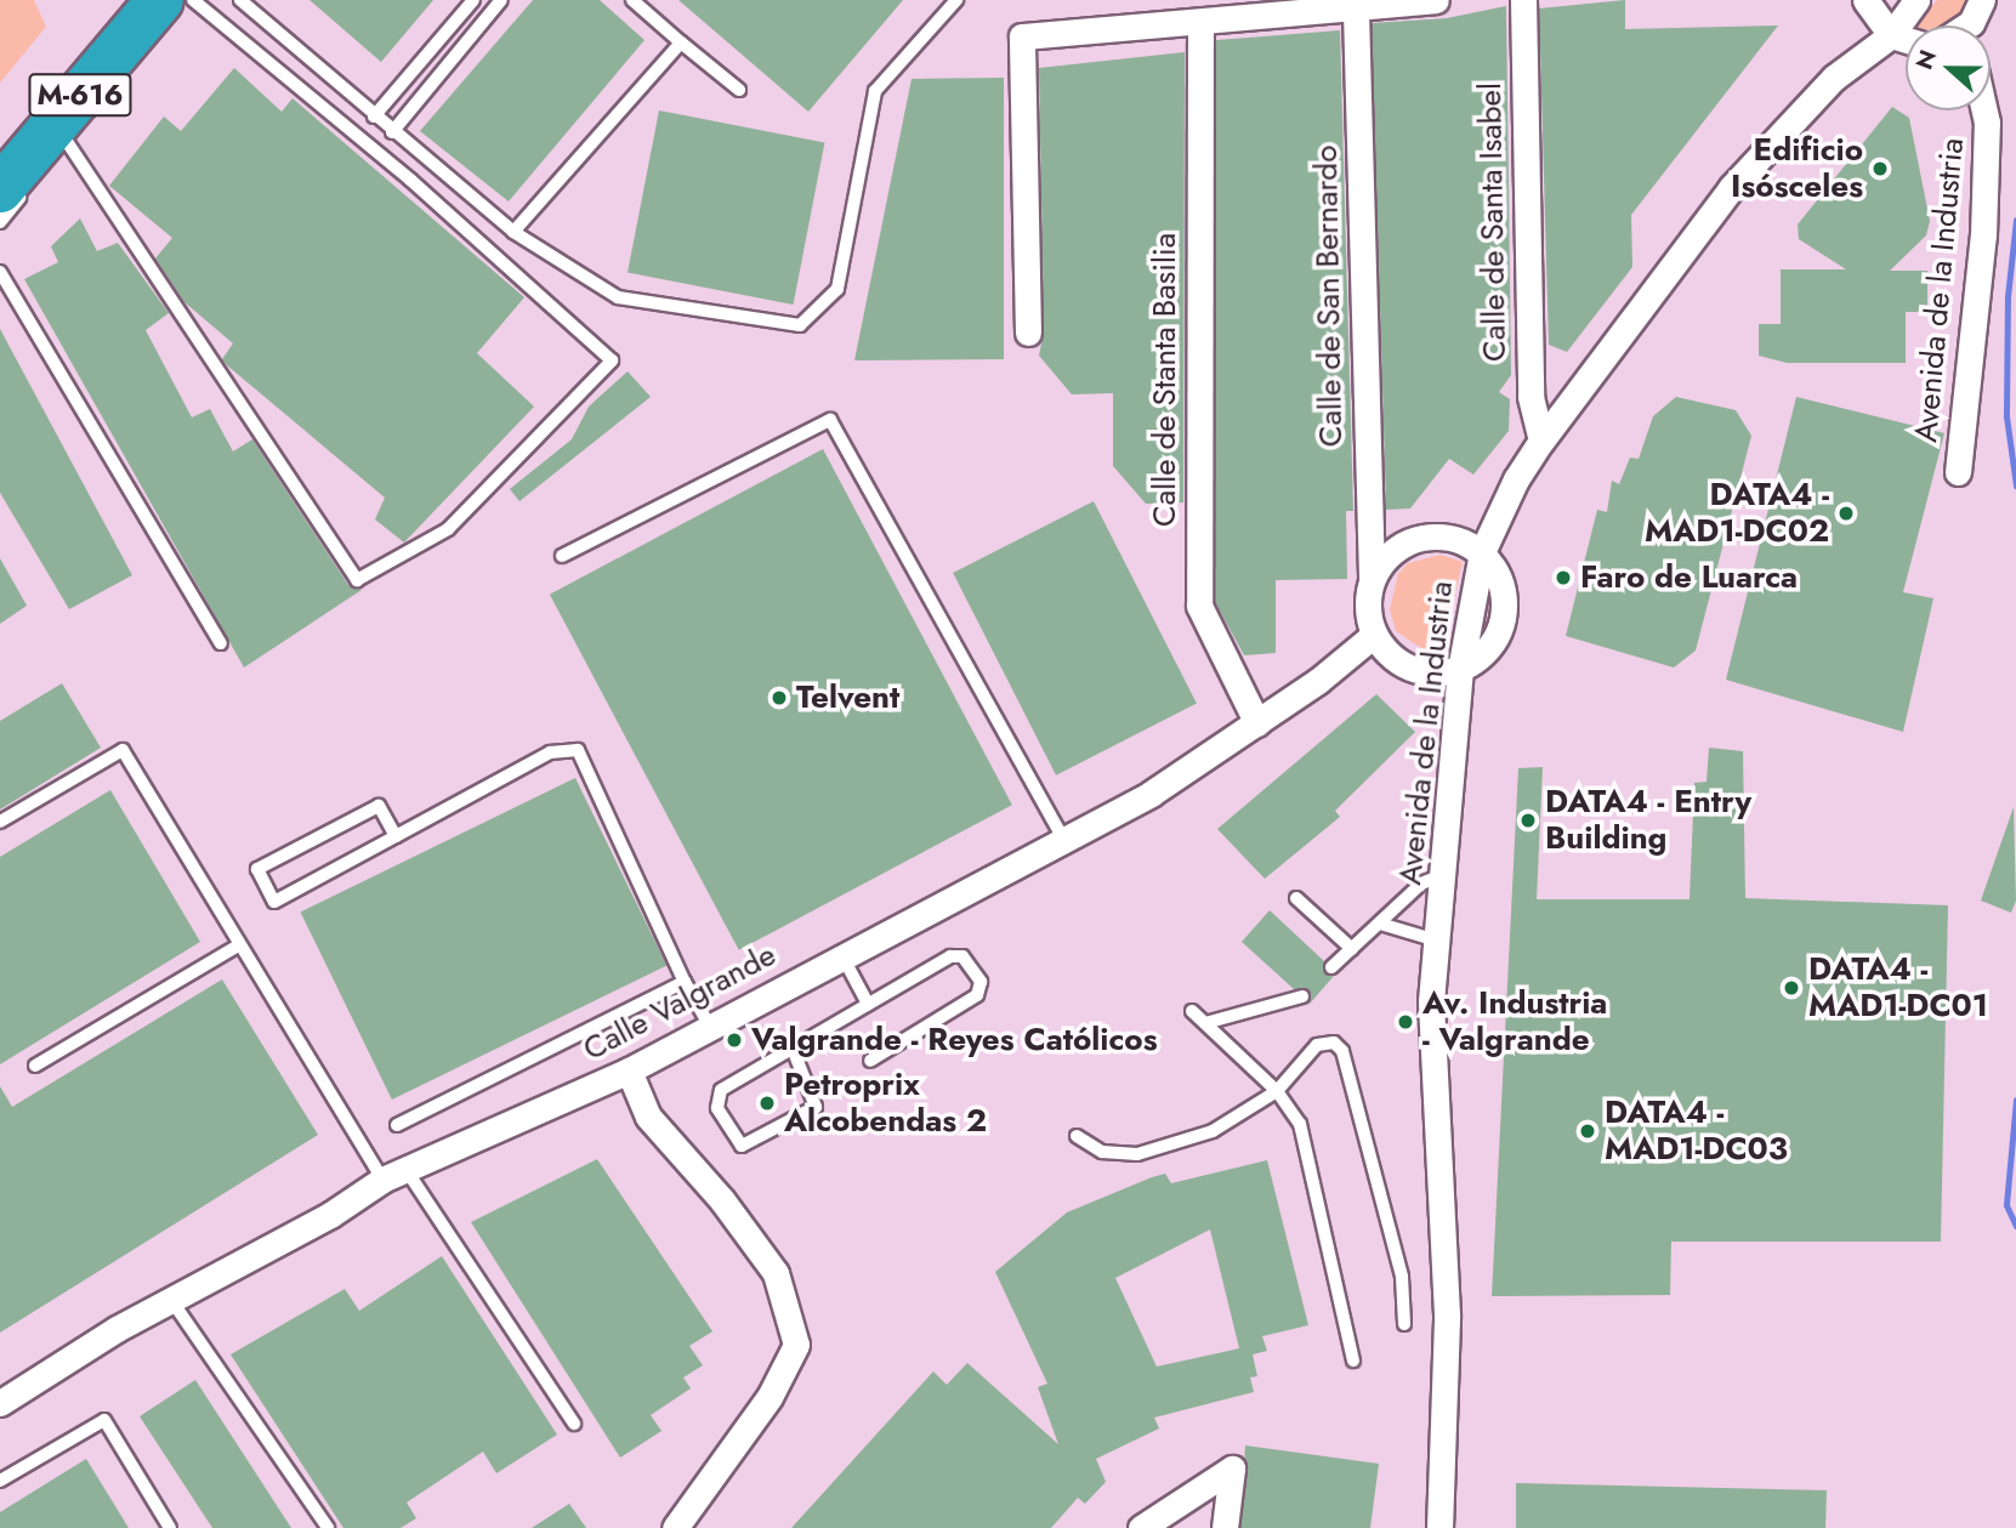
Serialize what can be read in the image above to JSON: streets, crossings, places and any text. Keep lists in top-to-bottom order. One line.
{"streets":{"highway":["M-616"],"street":["Calle de Santa Isabel","Avenida de la Industria","Calle de San Bernardo","Calle de Stanta Basilia","Calle Valgrande"]},"crossings":[["Calle de Santa Isabel","Avenida de la Industria"],["Avenida de la Industria","Calle de San Bernardo"],["Avenida de la Industria","Calle Valgrande"],["Calle de San Bernardo","Calle Valgrande"],["Calle de Stanta Basilia","Calle Valgrande"]],"places":["Edificio Isósceles","DATA4 - MAD1-DC02","Faro de Luarca","Telvent","DATA4 - Entry Building","DATA4 - MAD1-DC01","Av. Industria - Valgrande","Valgrande - Reyes Católicos","Petroprix Alcobendas 2","DATA4 - MAD1-DC03"],"north":"left"}
